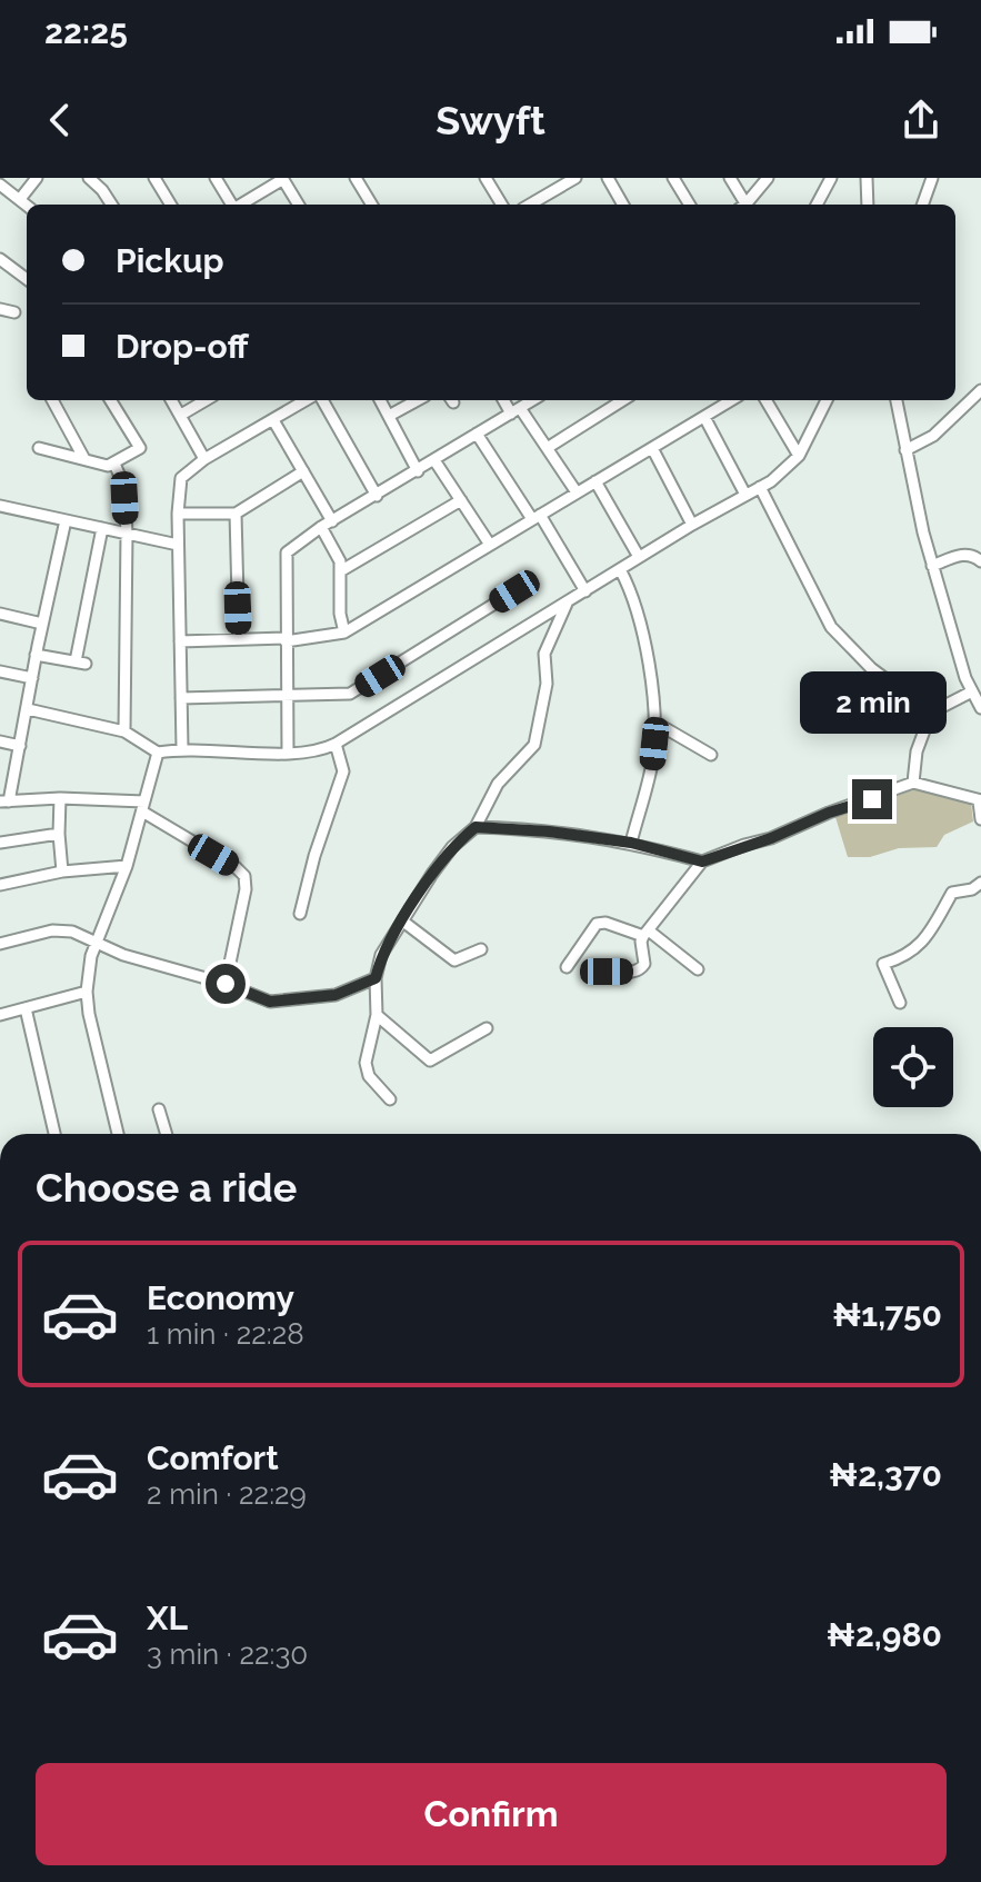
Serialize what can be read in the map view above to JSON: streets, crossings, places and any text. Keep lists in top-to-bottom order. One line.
{"page":{"status":"22:25","header":"Swyft","banner":["Pickup","Drop-off"],"bubble":"2 min","heading":"Choose a ride","list":[{"name":"Economy","note":"1 min · 22:28","value":"₦1,750"},{"name":"Comfort","note":"2 min · 22:29","value":"₦2,370"},{"name":"XL","note":"3 min · 22:30","value":"₦2,980"}],"buttons":"Confirm"}}
